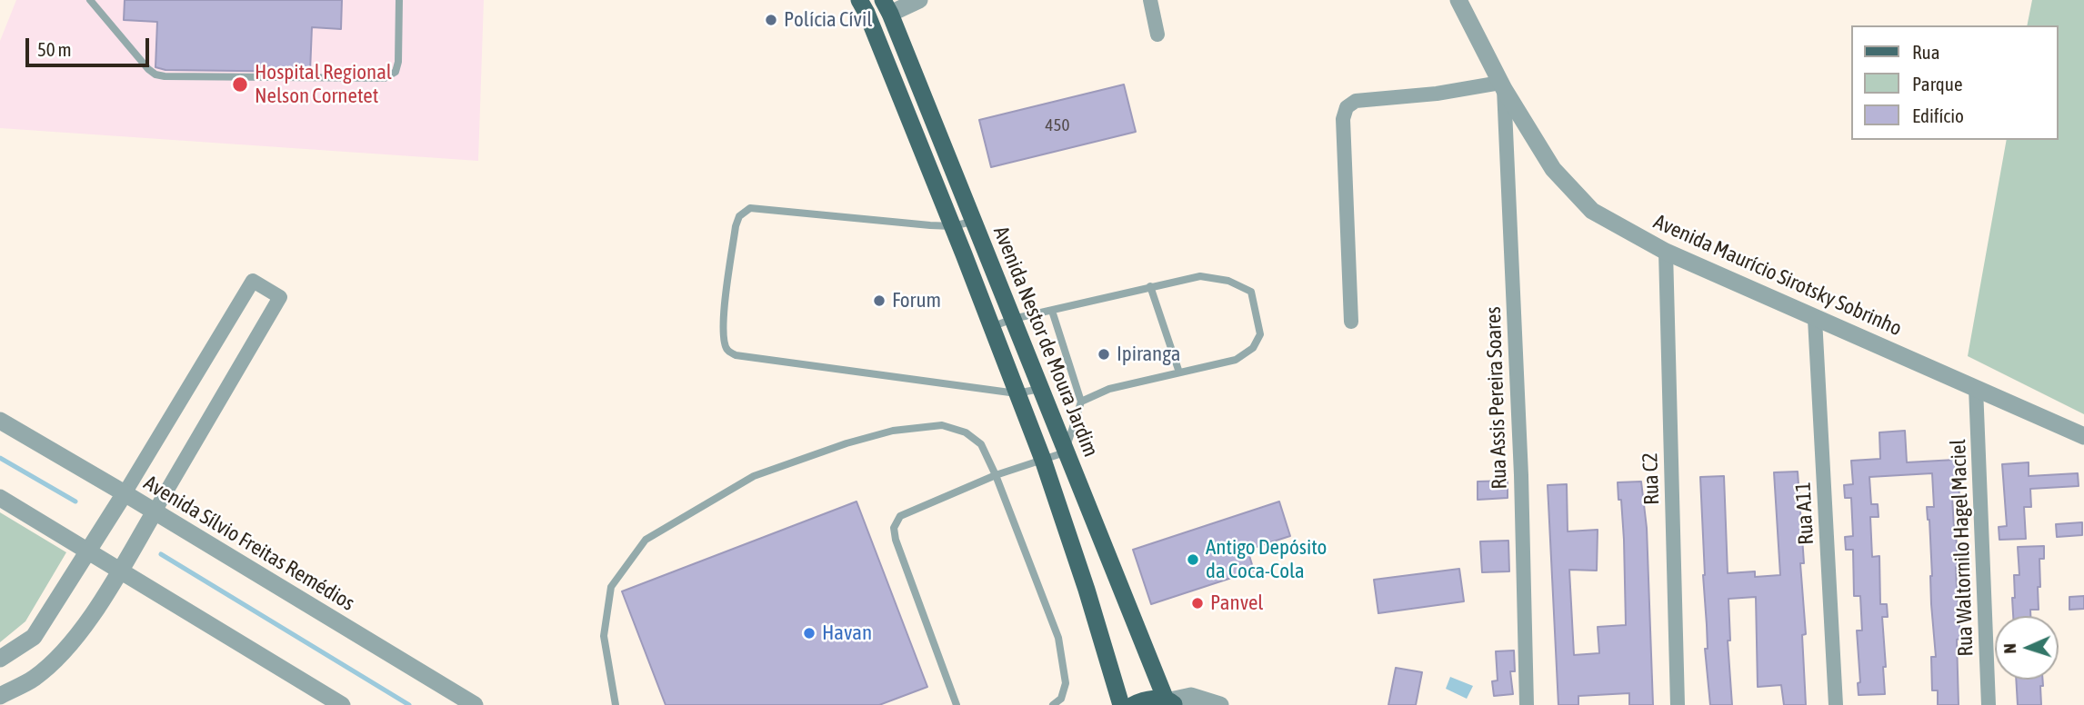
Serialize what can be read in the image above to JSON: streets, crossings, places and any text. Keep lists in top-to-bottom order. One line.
{"streets":{"main road":["Avenida Nestor de Moura Jardim"],"street":["Avenida Maurício Sirotsky Sobrinho","Rua Assis Pereira Soares","Rua C2","Rua A11","Avenida Sílvio Freitas Remédios","Rua Waltornilo Hagel Maciel"]},"crossings":[["Avenida Maurício Sirotsky Sobrinho","Rua Assis Pereira Soares"],["Avenida Maurício Sirotsky Sobrinho","Rua C2"],["Avenida Maurício Sirotsky Sobrinho","Rua A11"],["Avenida Maurício Sirotsky Sobrinho","Rua Waltornilo Hagel Maciel"]],"places":["Polícia Cívil","Hospital Regional Nelson Cornetet","Forum","Ipiranga","Antigo Depósito da Coca-Cola","Panvel","Havan"],"house_numbers":["450"],"legend":["Rua","Parque","Edifício"],"scale_bar":"50 m","north":"left"}
